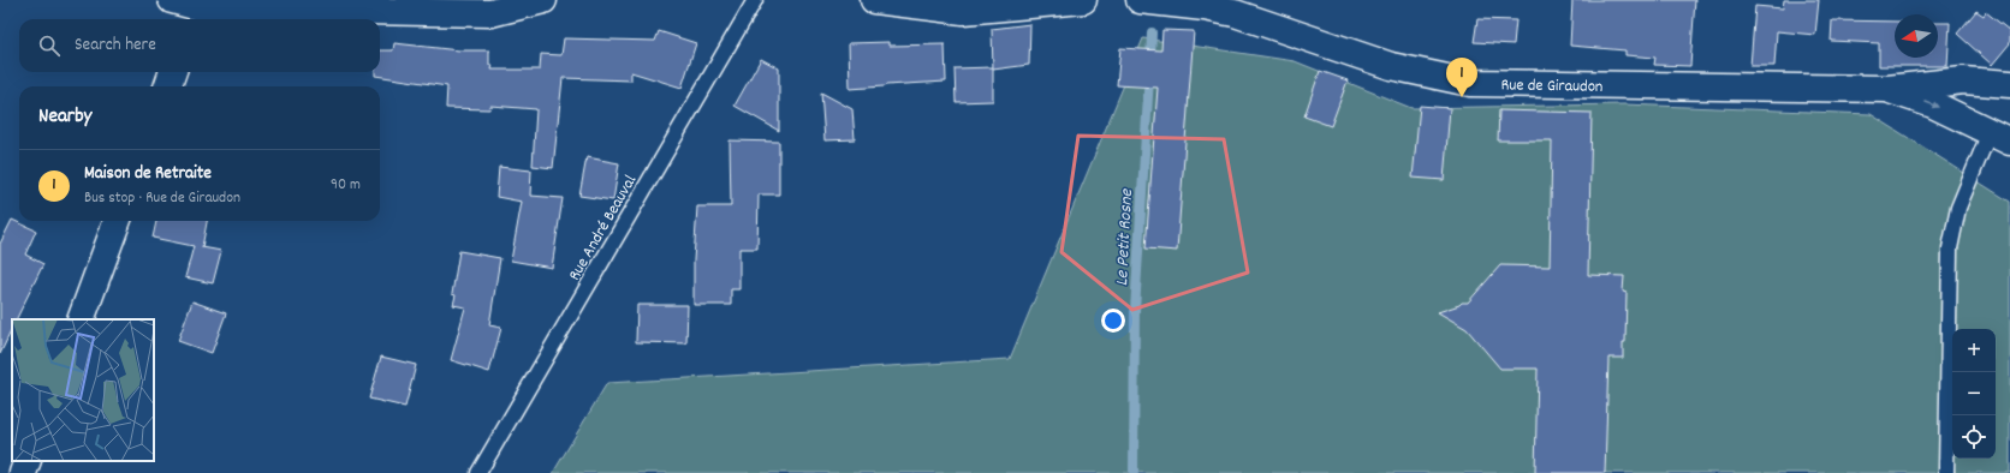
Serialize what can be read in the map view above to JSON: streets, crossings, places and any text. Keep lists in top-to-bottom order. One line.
{"streets":{"street":["Rue de Giraudon"],"lane":["Rue André Beauval"]},"water":["Le Petit Rosne"],"north":"left","page":{"search":"Search here","pins":"1","heading":"Nearby","list":[{"mark":"1","name":"Maison de Retraite","note":"Bus stop · Rue de Giraudon","value":"90 m"}],"map_buttons":["+","−"]}}
